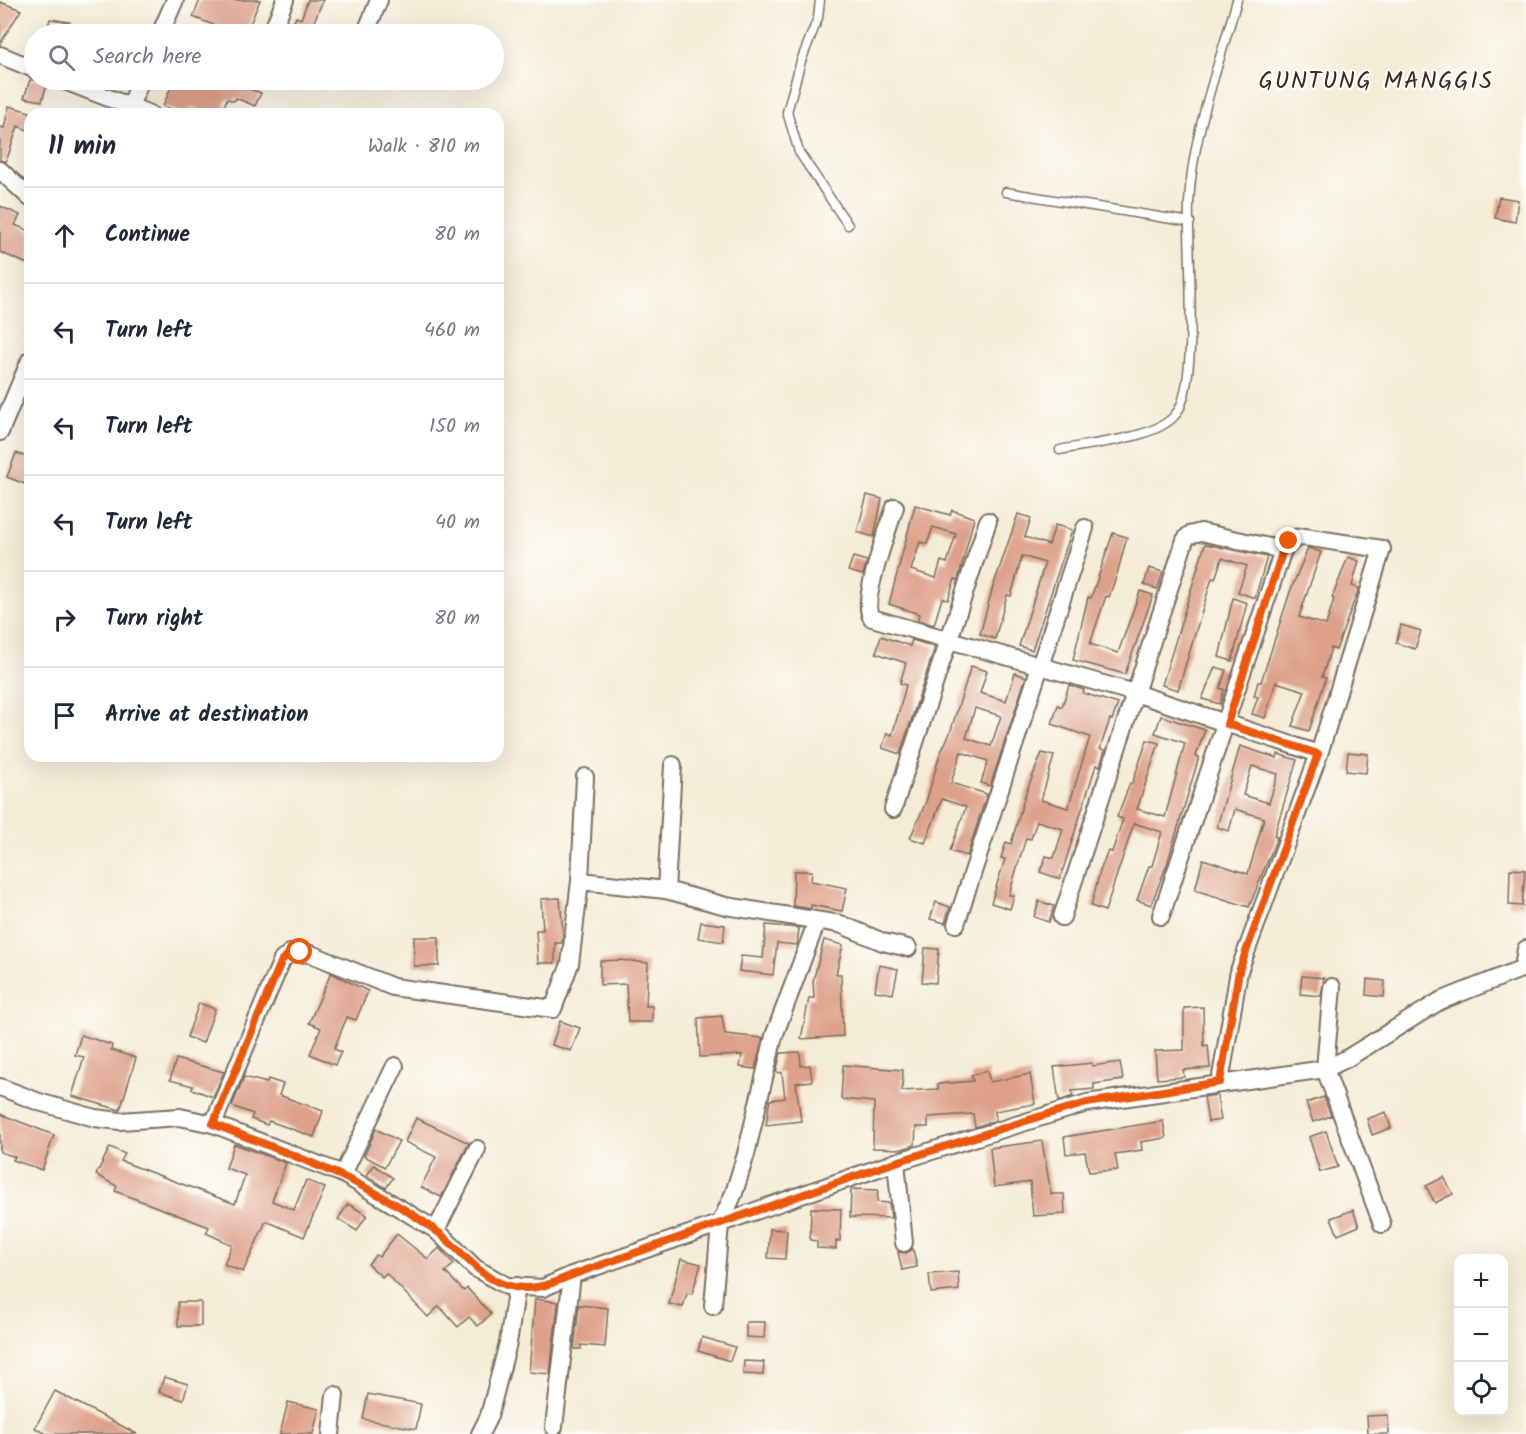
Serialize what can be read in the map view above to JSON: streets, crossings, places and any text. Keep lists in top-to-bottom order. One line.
{"districts":["GUNTUNG MANGGIS"],"page":{"search":"Search here","heading":["11 min","Walk · 810 m"],"list":[["Continue","80 m"],["Turn left","460 m"],["Turn left","150 m"],["Turn left","40 m"],["Turn right","80 m"],"Arrive at destination"],"map_buttons":["+","−"]}}
